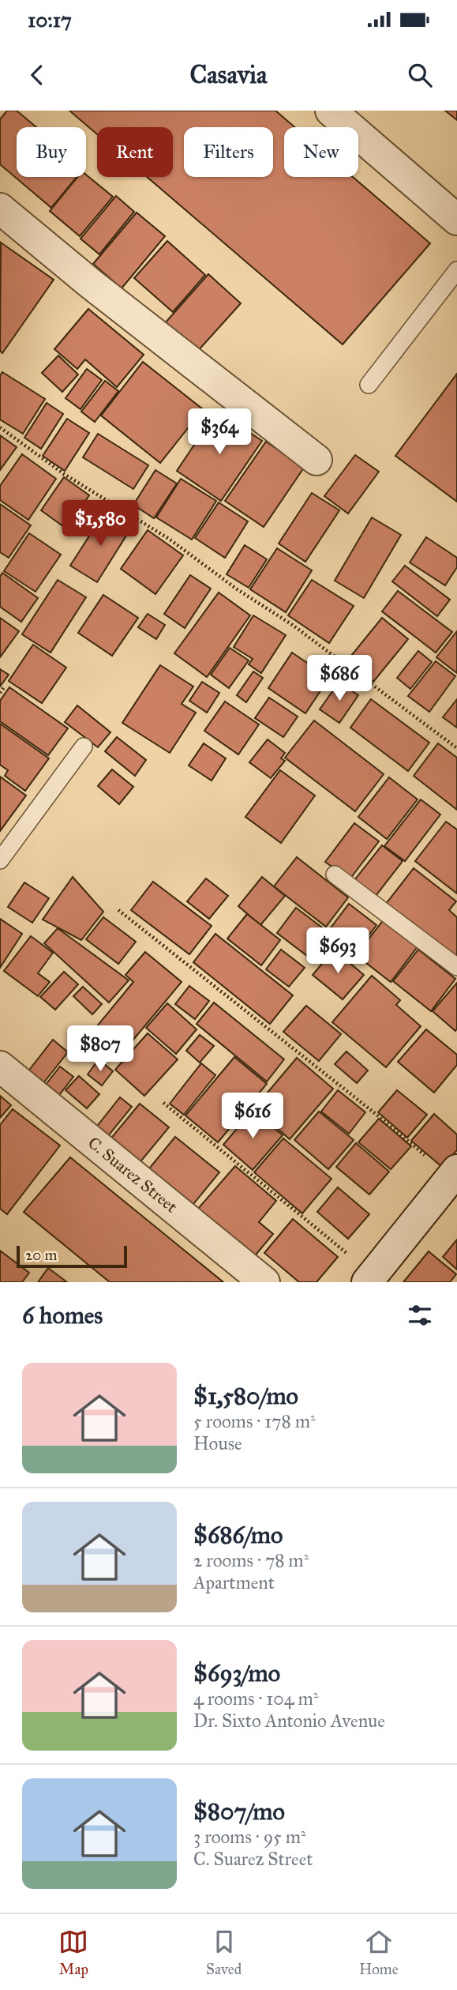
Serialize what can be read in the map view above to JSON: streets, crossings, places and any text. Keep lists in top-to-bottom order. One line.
{"streets":{"street":["C. Suarez Street"]},"scale_bar":"20 m","page":{"status":"10:17","header":"Casavia","chip":["Buy","Rent","Filters","New"],"price":["$364","$1,580","$686","$693","$807","$616"],"scale":"20 m","heading":"6 homes","list":[{"name":"$1,580/mo","note":"5 rooms · 178 m² · House"},{"name":"$686/mo","note":"2 rooms · 78 m² · Apartment"},{"name":"$693/mo","note":"4 rooms · 104 m² · Dr. Sixto Antonio Avenue"},{"name":"$807/mo","note":"3 rooms · 95 m² · C. Suarez Street"}],"tabs":["Map","Saved","Home"]}}
